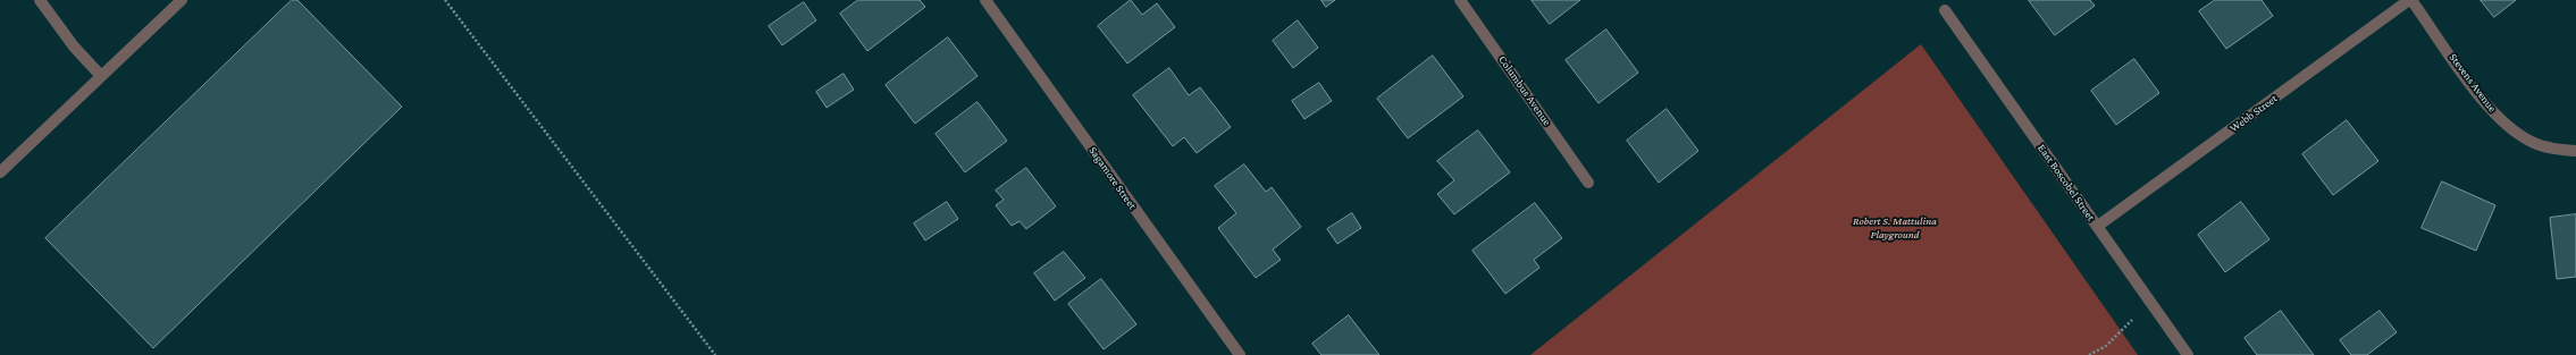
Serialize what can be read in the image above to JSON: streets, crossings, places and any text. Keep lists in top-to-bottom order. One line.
{"streets":{"street":["Stevens Avenue","Columbus Avenue","Webb Street","Sagamore Street","East Boscobel Street"]},"crossings":[["Stevens Avenue","Webb Street"],["Webb Street","East Boscobel Street"]],"parks":["Robert S. Mattulina Playground"]}
